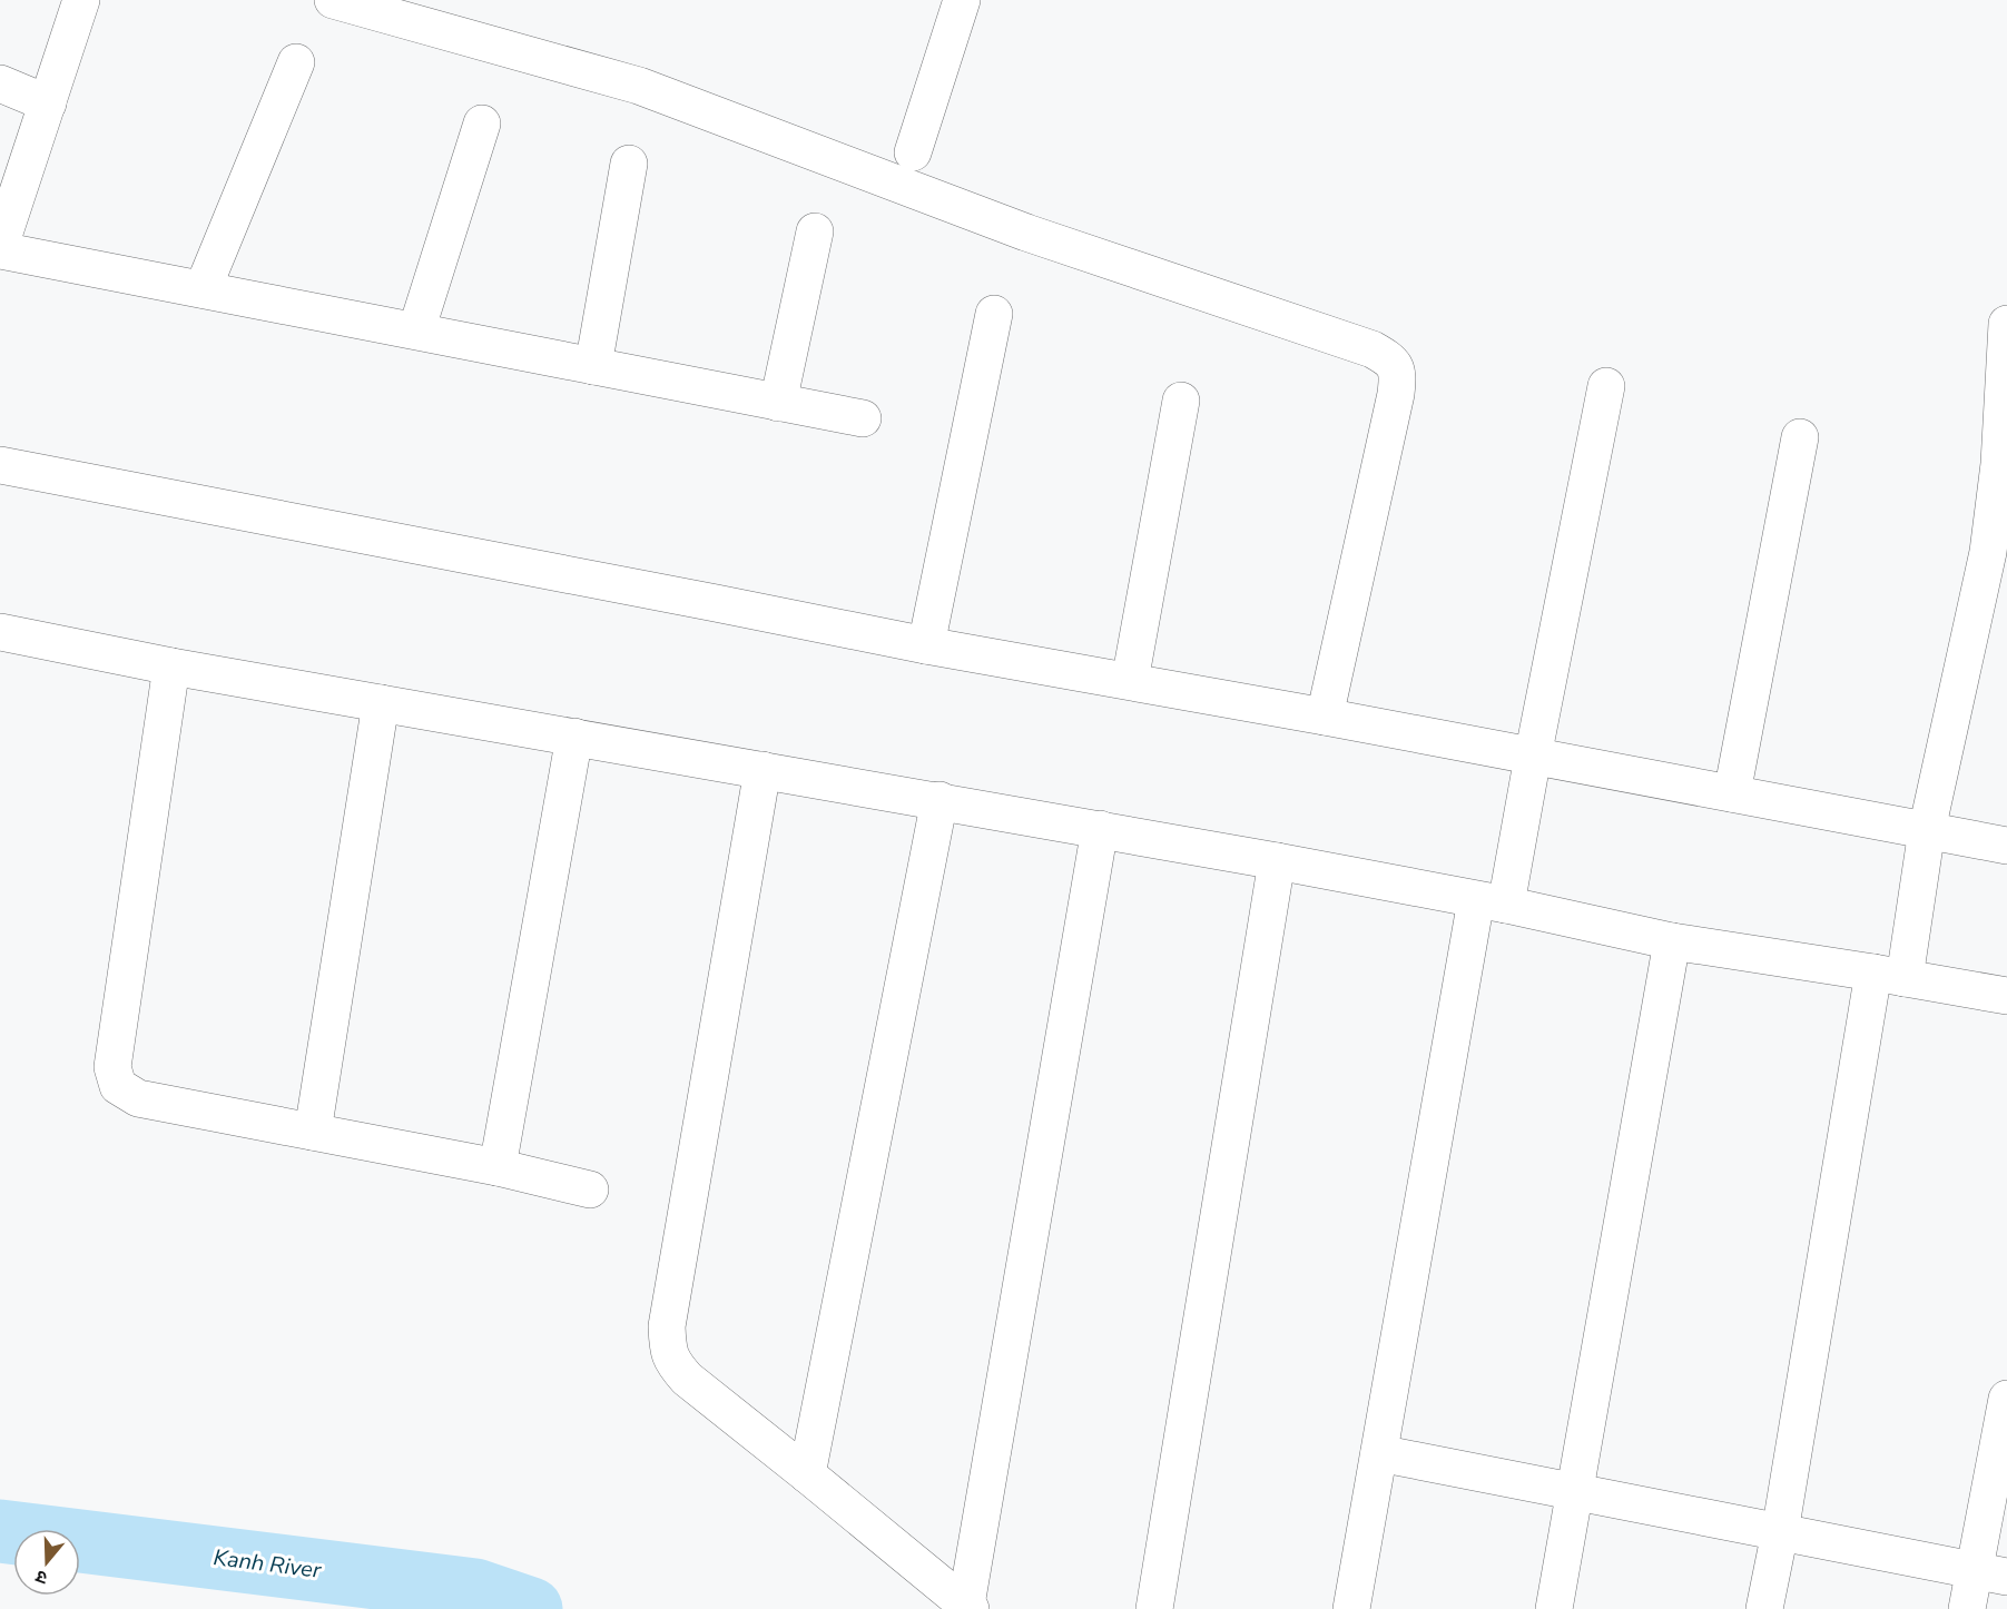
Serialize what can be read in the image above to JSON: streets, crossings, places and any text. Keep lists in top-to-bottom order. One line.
{"water":["Kanh River"],"north":"bottom"}
